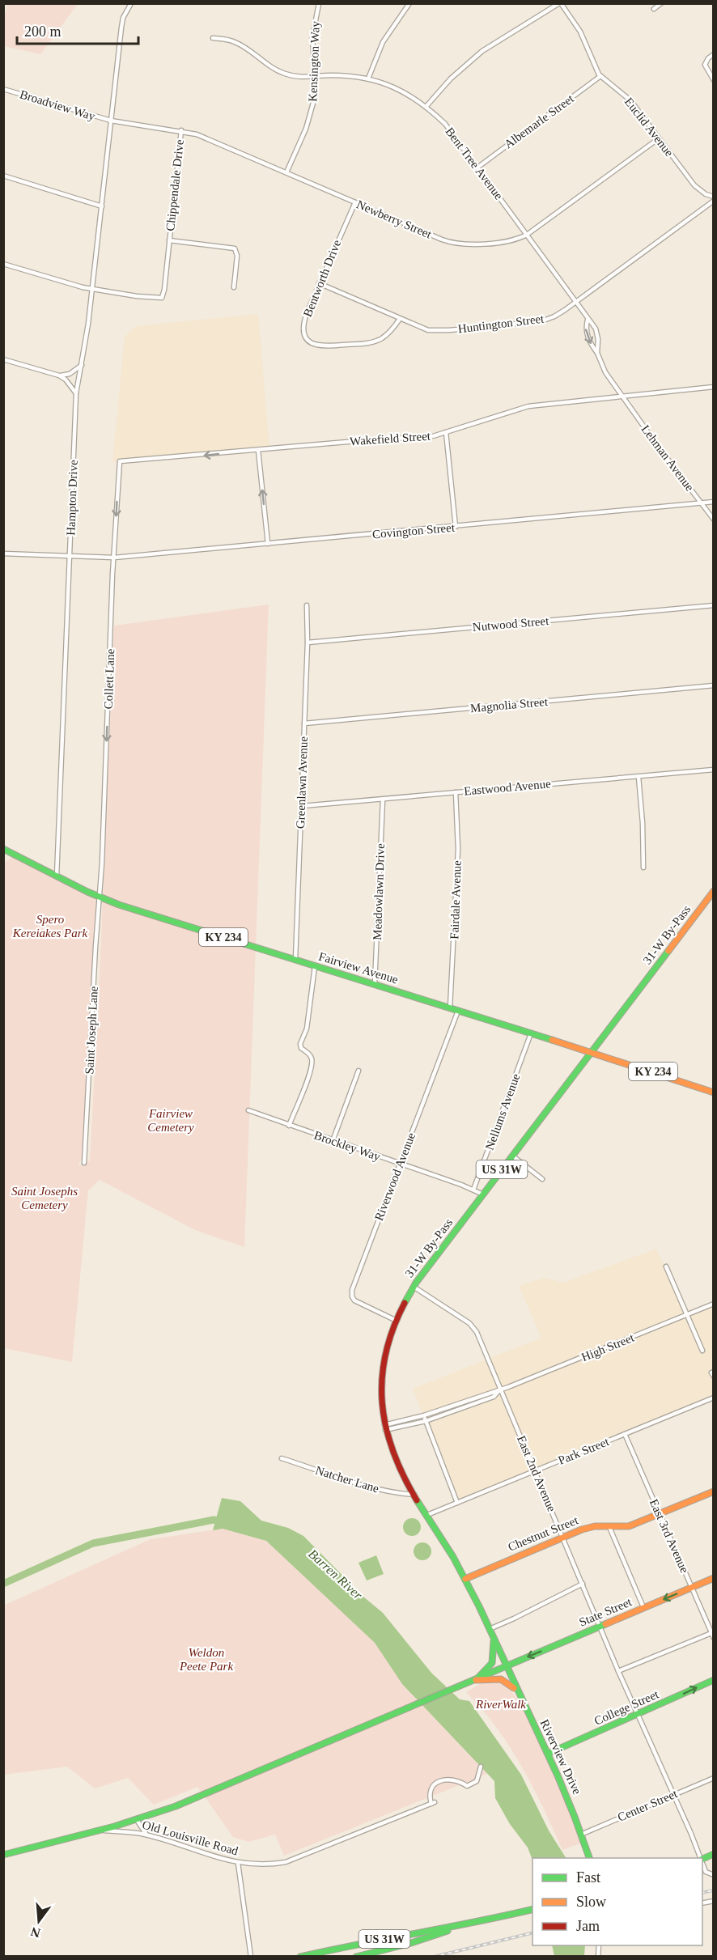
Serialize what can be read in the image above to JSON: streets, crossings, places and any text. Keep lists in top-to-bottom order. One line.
{"streets":{"main road":["31-W By-Pass","KY 234","Fairview Avenue","US 31W","Chestnut Street","State Street","College Street","Riverview Drive","Old Louisville Road"],"street":["Kensington Way","Broadview Way","Albemarle Street","Euclid Avenue","Bent Tree Avenue","Chippendale Drive","Newberry Street","Bentworth Drive","Huntington Street","Wakefield Street","Lehman Avenue","Hampton Drive","Covington Street","Nutwood Street","Collett Lane","Magnolia Street","Greenlawn Avenue","Eastwood Avenue","Meadowlawn Drive","Fairdale Avenue","Saint Joseph Lane","Nellums Avenue","Brockley Way","Riverwood Avenue","High Street","Park Street","East 2nd Avenue","Natcher Lane","East 3rd Avenue","Center Street"]},"crossings":[["Kensington Way","Bent Tree Avenue"],["Kensington Way","Newberry Street"],["Broadview Way","Newberry Street"],["Broadview Way","Hampton Drive"],["Albemarle Street","Euclid Avenue"],["Albemarle Street","Bent Tree Avenue"],["Euclid Avenue","Newberry Street"],["Bent Tree Avenue","Newberry Street"],["Bent Tree Avenue","Huntington Street"],["Bent Tree Avenue","Wakefield Street"],["Bent Tree Avenue","Lehman Avenue"],["Chippendale Drive","Newberry Street"],["Chippendale Drive","Hampton Drive"],["Newberry Street","Bentworth Drive"],["Newberry Street","Hampton Drive"],["Bentworth Drive","Huntington Street"],["Wakefield Street","Lehman Avenue"],["Wakefield Street","Collett Lane"],["Lehman Avenue","Covington Street"],["Hampton Drive","Covington Street"],["Hampton Drive","Fairview Avenue"],["Covington Street","Collett Lane"],["Nutwood Street","Greenlawn Avenue"],["Collett Lane","Fairview Avenue"],["Collett Lane","Saint Joseph Lane"],["Magnolia Street","Greenlawn Avenue"],["Greenlawn Avenue","Eastwood Avenue"],["Greenlawn Avenue","Fairview Avenue"],["Eastwood Avenue","Meadowlawn Drive"],["Eastwood Avenue","Fairdale Avenue"],["Meadowlawn Drive","Fairview Avenue"],["Fairdale Avenue","Fairview Avenue"],["31-W By-Pass","Fairview Avenue"],["31-W By-Pass","Brockley Way"],["31-W By-Pass","Riverwood Avenue"],["31-W By-Pass","Park Street"],["31-W By-Pass","East 2nd Avenue"],["31-W By-Pass","Natcher Lane"],["31-W By-Pass","Chestnut Street"],["31-W By-Pass","State Street"],["31-W By-Pass","Riverview Drive"],["Fairview Avenue","Saint Joseph Lane"],["Fairview Avenue","Nellums Avenue"],["Fairview Avenue","Riverwood Avenue"],["Nellums Avenue","Brockley Way"],["Brockley Way","Riverwood Avenue"],["High Street","East 2nd Avenue"],["Park Street","East 2nd Avenue"],["Park Street","East 3rd Avenue"],["East 2nd Avenue","Chestnut Street"],["East 2nd Avenue","State Street"],["East 2nd Avenue","College Street"],["East 2nd Avenue","Center Street"],["Chestnut Street","East 3rd Avenue"],["East 3rd Avenue","State Street"],["State Street","Riverview Drive"],["State Street","Old Louisville Road"],["College Street","Riverview Drive"],["Riverview Drive","Center Street"]],"one_way":["Collett Lane","College Street"],"water":["Barren River"],"parks":["Spero Kereiakes Park","Fairview Cemetery","Saint Josephs Cemetery","Weldon Peete Park","RiverWalk"],"legend":["Fast","Slow","Jam"],"scale_bar":"200 m","north":"bottom"}
